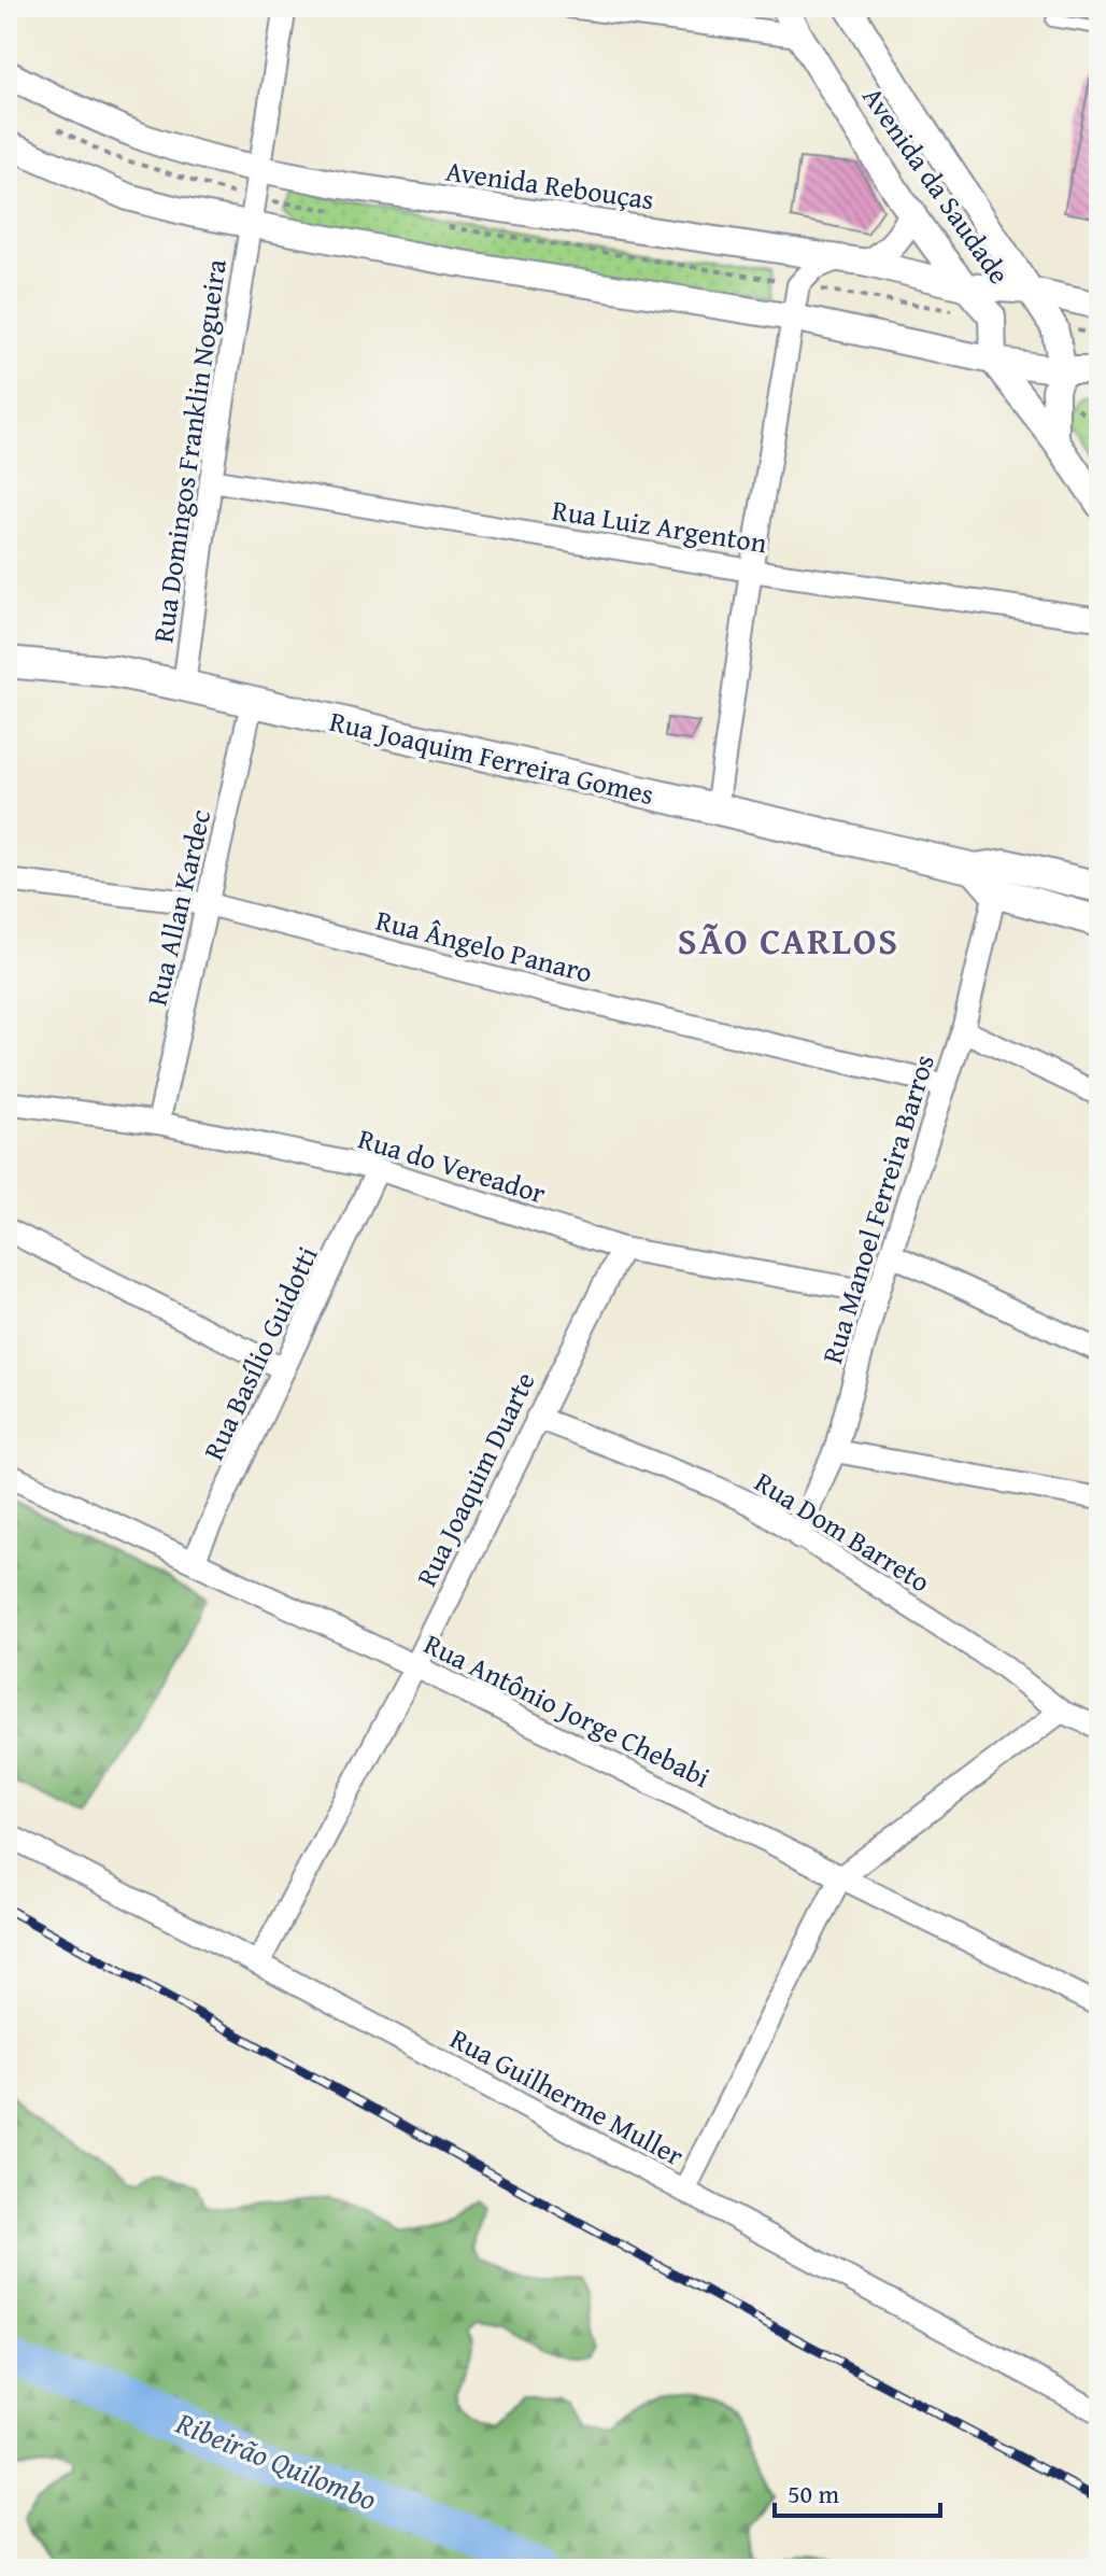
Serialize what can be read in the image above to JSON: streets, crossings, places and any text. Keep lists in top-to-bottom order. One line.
{"streets":{"main road":["Rua Joaquim Ferreira Gomes"],"street":["Avenida Rebouças","Avenida da Saudade","Rua Domingos Franklin Nogueira","Rua Luiz Argenton","Rua Allan Kardec","Rua Ângelo Panaro","Rua do Vereador","Rua Manoel Ferreira Barros","Rua Basílio Guidotti","Rua Joaquim Duarte","Rua Dom Barreto","Rua Antônio Jorge Chebabi","Rua Guilherme Muller"]},"crossings":[["Avenida Rebouças","Avenida da Saudade"],["Avenida Rebouças","Rua Domingos Franklin Nogueira"],["Rua Domingos Franklin Nogueira","Rua Luiz Argenton"],["Rua Domingos Franklin Nogueira","Rua Joaquim Ferreira Gomes"],["Rua Joaquim Ferreira Gomes","Rua Allan Kardec"],["Rua Allan Kardec","Rua Ângelo Panaro"],["Rua Allan Kardec","Rua do Vereador"],["Rua Ângelo Panaro","Rua Manoel Ferreira Barros"],["Rua do Vereador","Rua Manoel Ferreira Barros"],["Rua do Vereador","Rua Basílio Guidotti"],["Rua do Vereador","Rua Joaquim Duarte"],["Rua Manoel Ferreira Barros","Rua Dom Barreto"],["Rua Basílio Guidotti","Rua Antônio Jorge Chebabi"],["Rua Joaquim Duarte","Rua Dom Barreto"],["Rua Joaquim Duarte","Rua Antônio Jorge Chebabi"],["Rua Joaquim Duarte","Rua Guilherme Muller"]],"districts":["SÃO CARLOS"],"water":["Ribeirão Quilombo"],"scale_bar":"50 m"}
